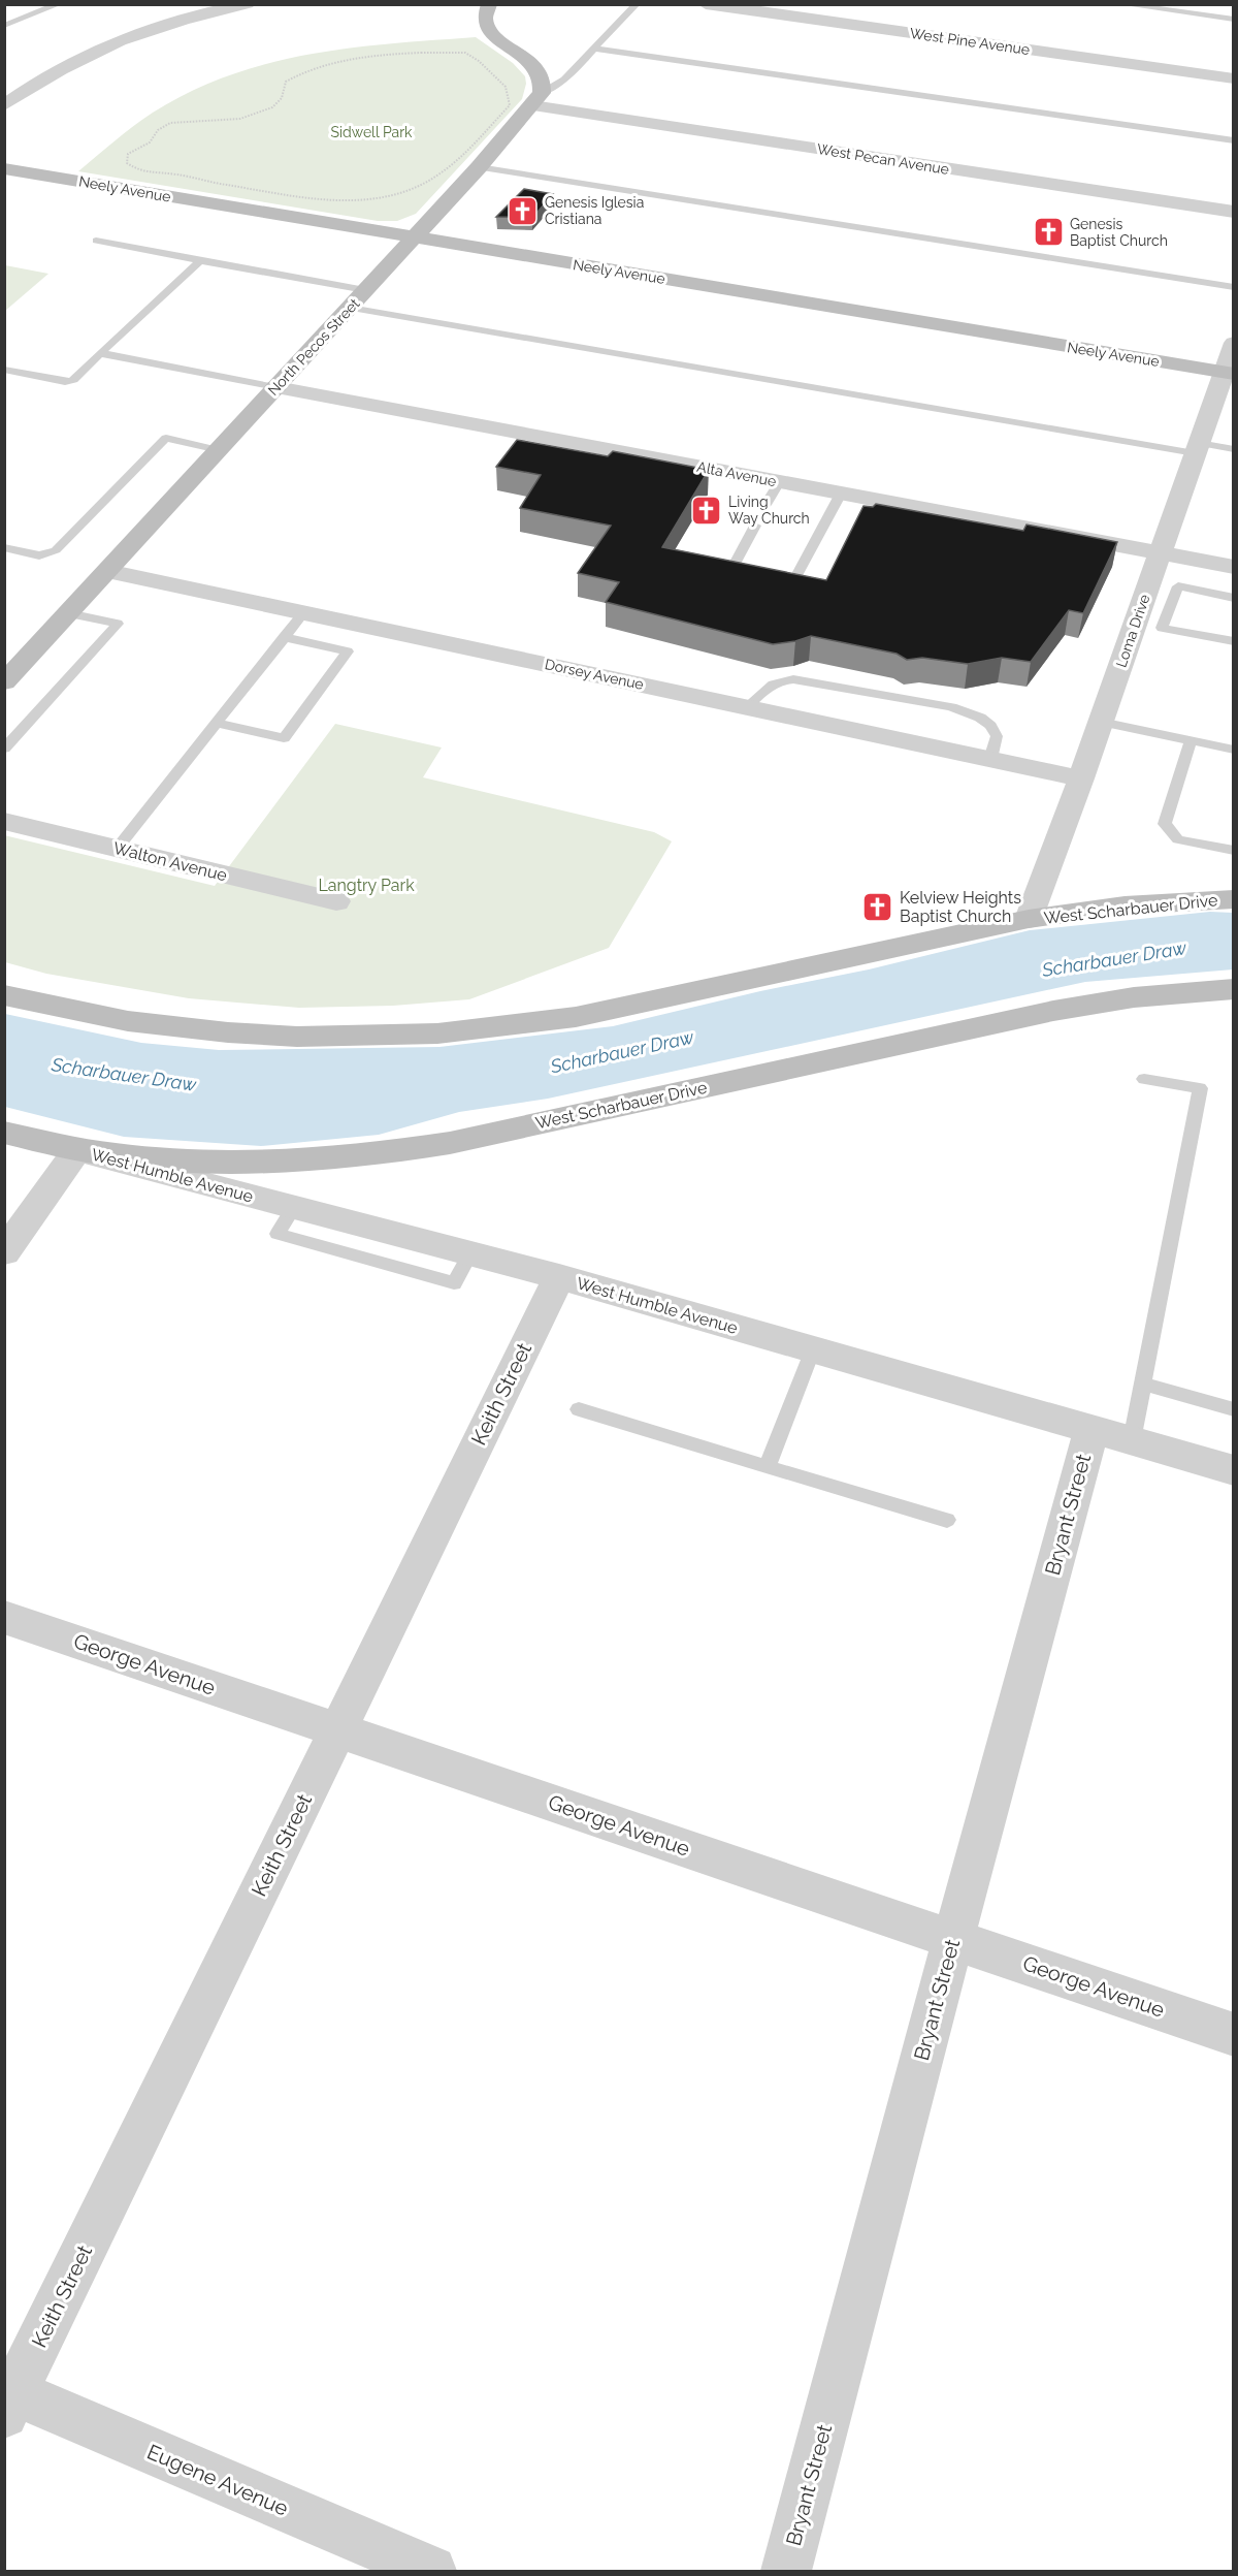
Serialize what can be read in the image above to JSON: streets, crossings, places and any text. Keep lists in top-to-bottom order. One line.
{"streets":{"street":["West Pine Avenue","West Pecan Avenue","Neely Avenue","North Pecos Street","Alta Avenue","Loma Drive","Dorsey Avenue","Walton Avenue","West Scharbauer Drive","West Humble Avenue","Keith Street","Bryant Street","George Avenue","Eugene Avenue"]},"crossings":[["West Pecan Avenue","North Pecos Street"],["Neely Avenue","North Pecos Street"],["Neely Avenue","Loma Drive"],["North Pecos Street","Alta Avenue"],["North Pecos Street","Dorsey Avenue"],["Alta Avenue","Loma Drive"],["Loma Drive","Dorsey Avenue"],["Loma Drive","West Scharbauer Drive"],["West Scharbauer Drive","West Humble Avenue"],["West Humble Avenue","Keith Street"],["West Humble Avenue","Bryant Street"],["Keith Street","George Avenue"],["Keith Street","Eugene Avenue"],["Bryant Street","George Avenue"]],"water":["Scharbauer Draw"],"parks":["Sidwell Park","Langtry Park"],"places":{"church":["Genesis Iglesia Cristiana","Genesis Baptist Church","Living Way Church","Kelview Heights Baptist Church"]}}
